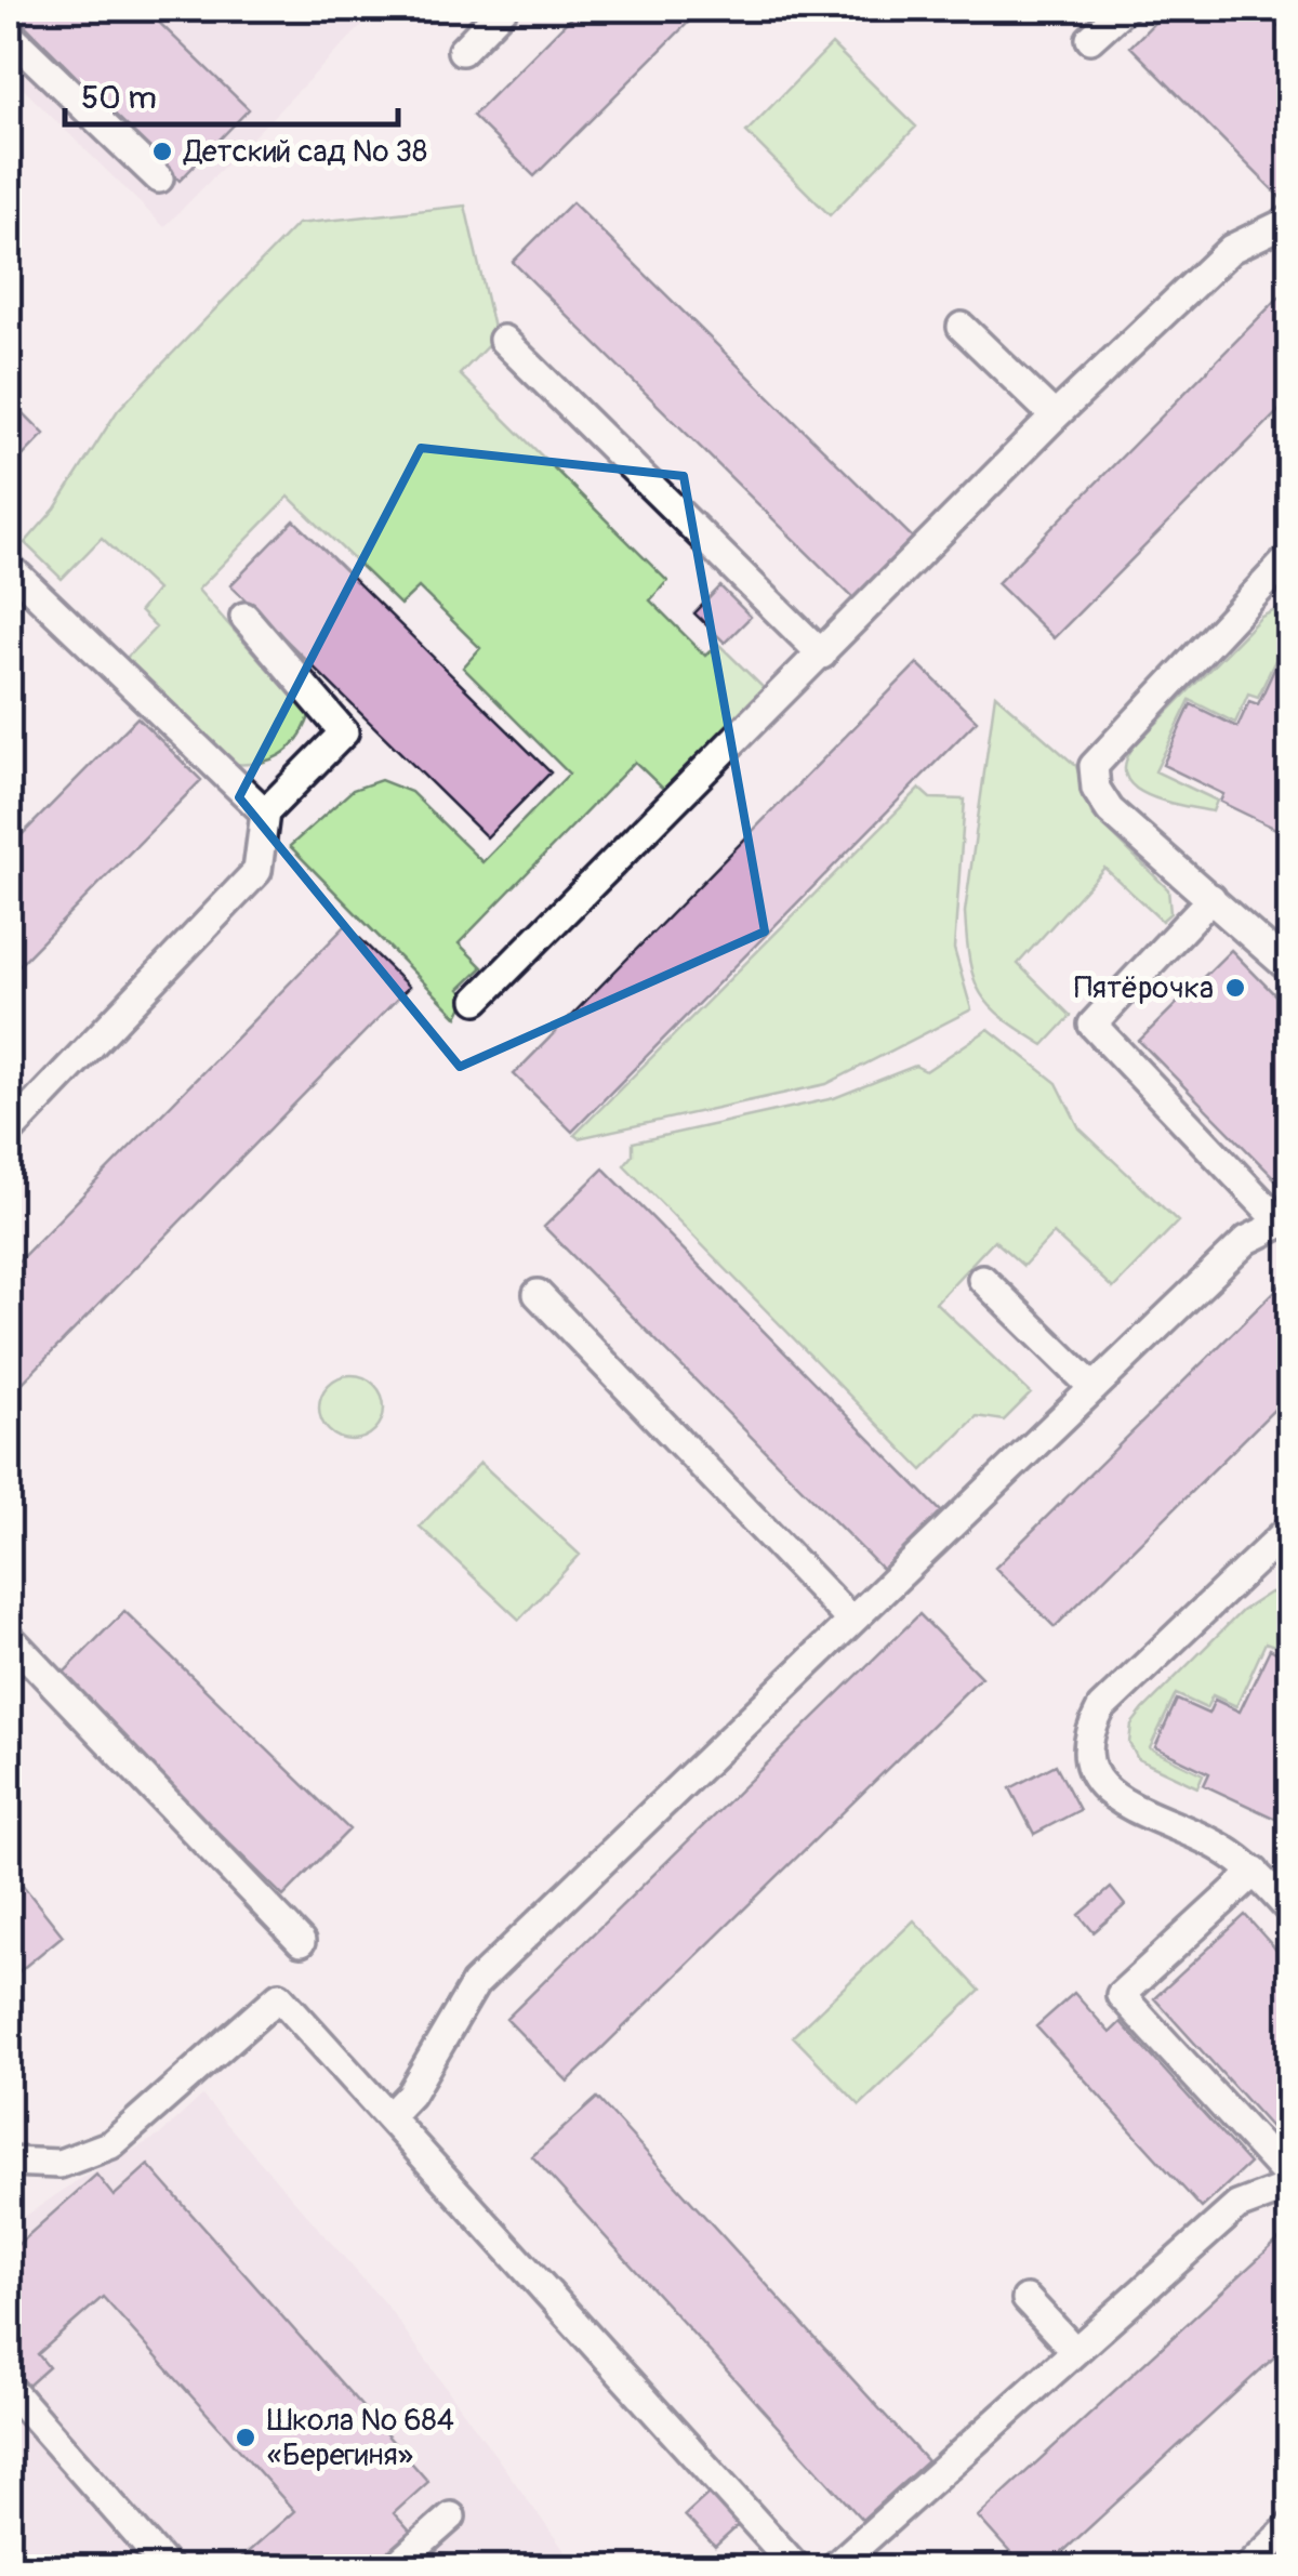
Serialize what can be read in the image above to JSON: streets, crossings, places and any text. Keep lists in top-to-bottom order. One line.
{"places":["Детский сад № 38","Пятёрочка","Школа № 684 «Берегиня»"],"scale_bar":"50 m"}
